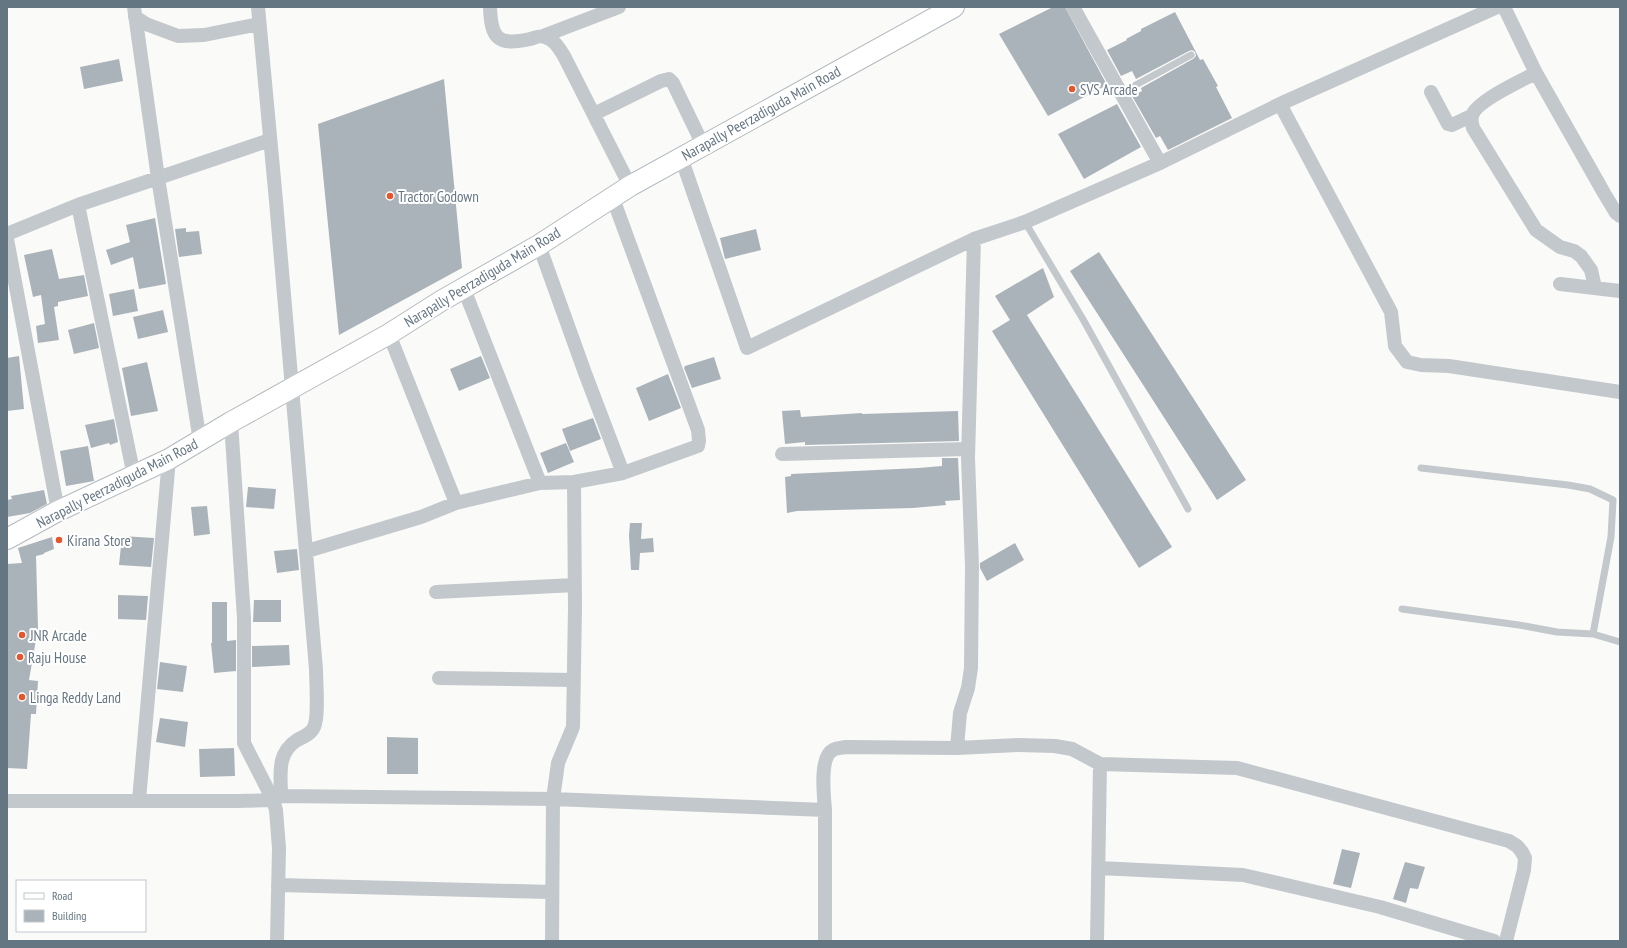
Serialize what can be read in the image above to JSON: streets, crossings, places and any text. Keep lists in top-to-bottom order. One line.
{"streets":{"street":["Narapally Peerzadiguda Main Road"]},"places":["SVS Arcade","Tractor Godown","Kirana Store","JNR Arcade","Raju House","Linga Reddy Land"],"legend":["Road","Building"]}
